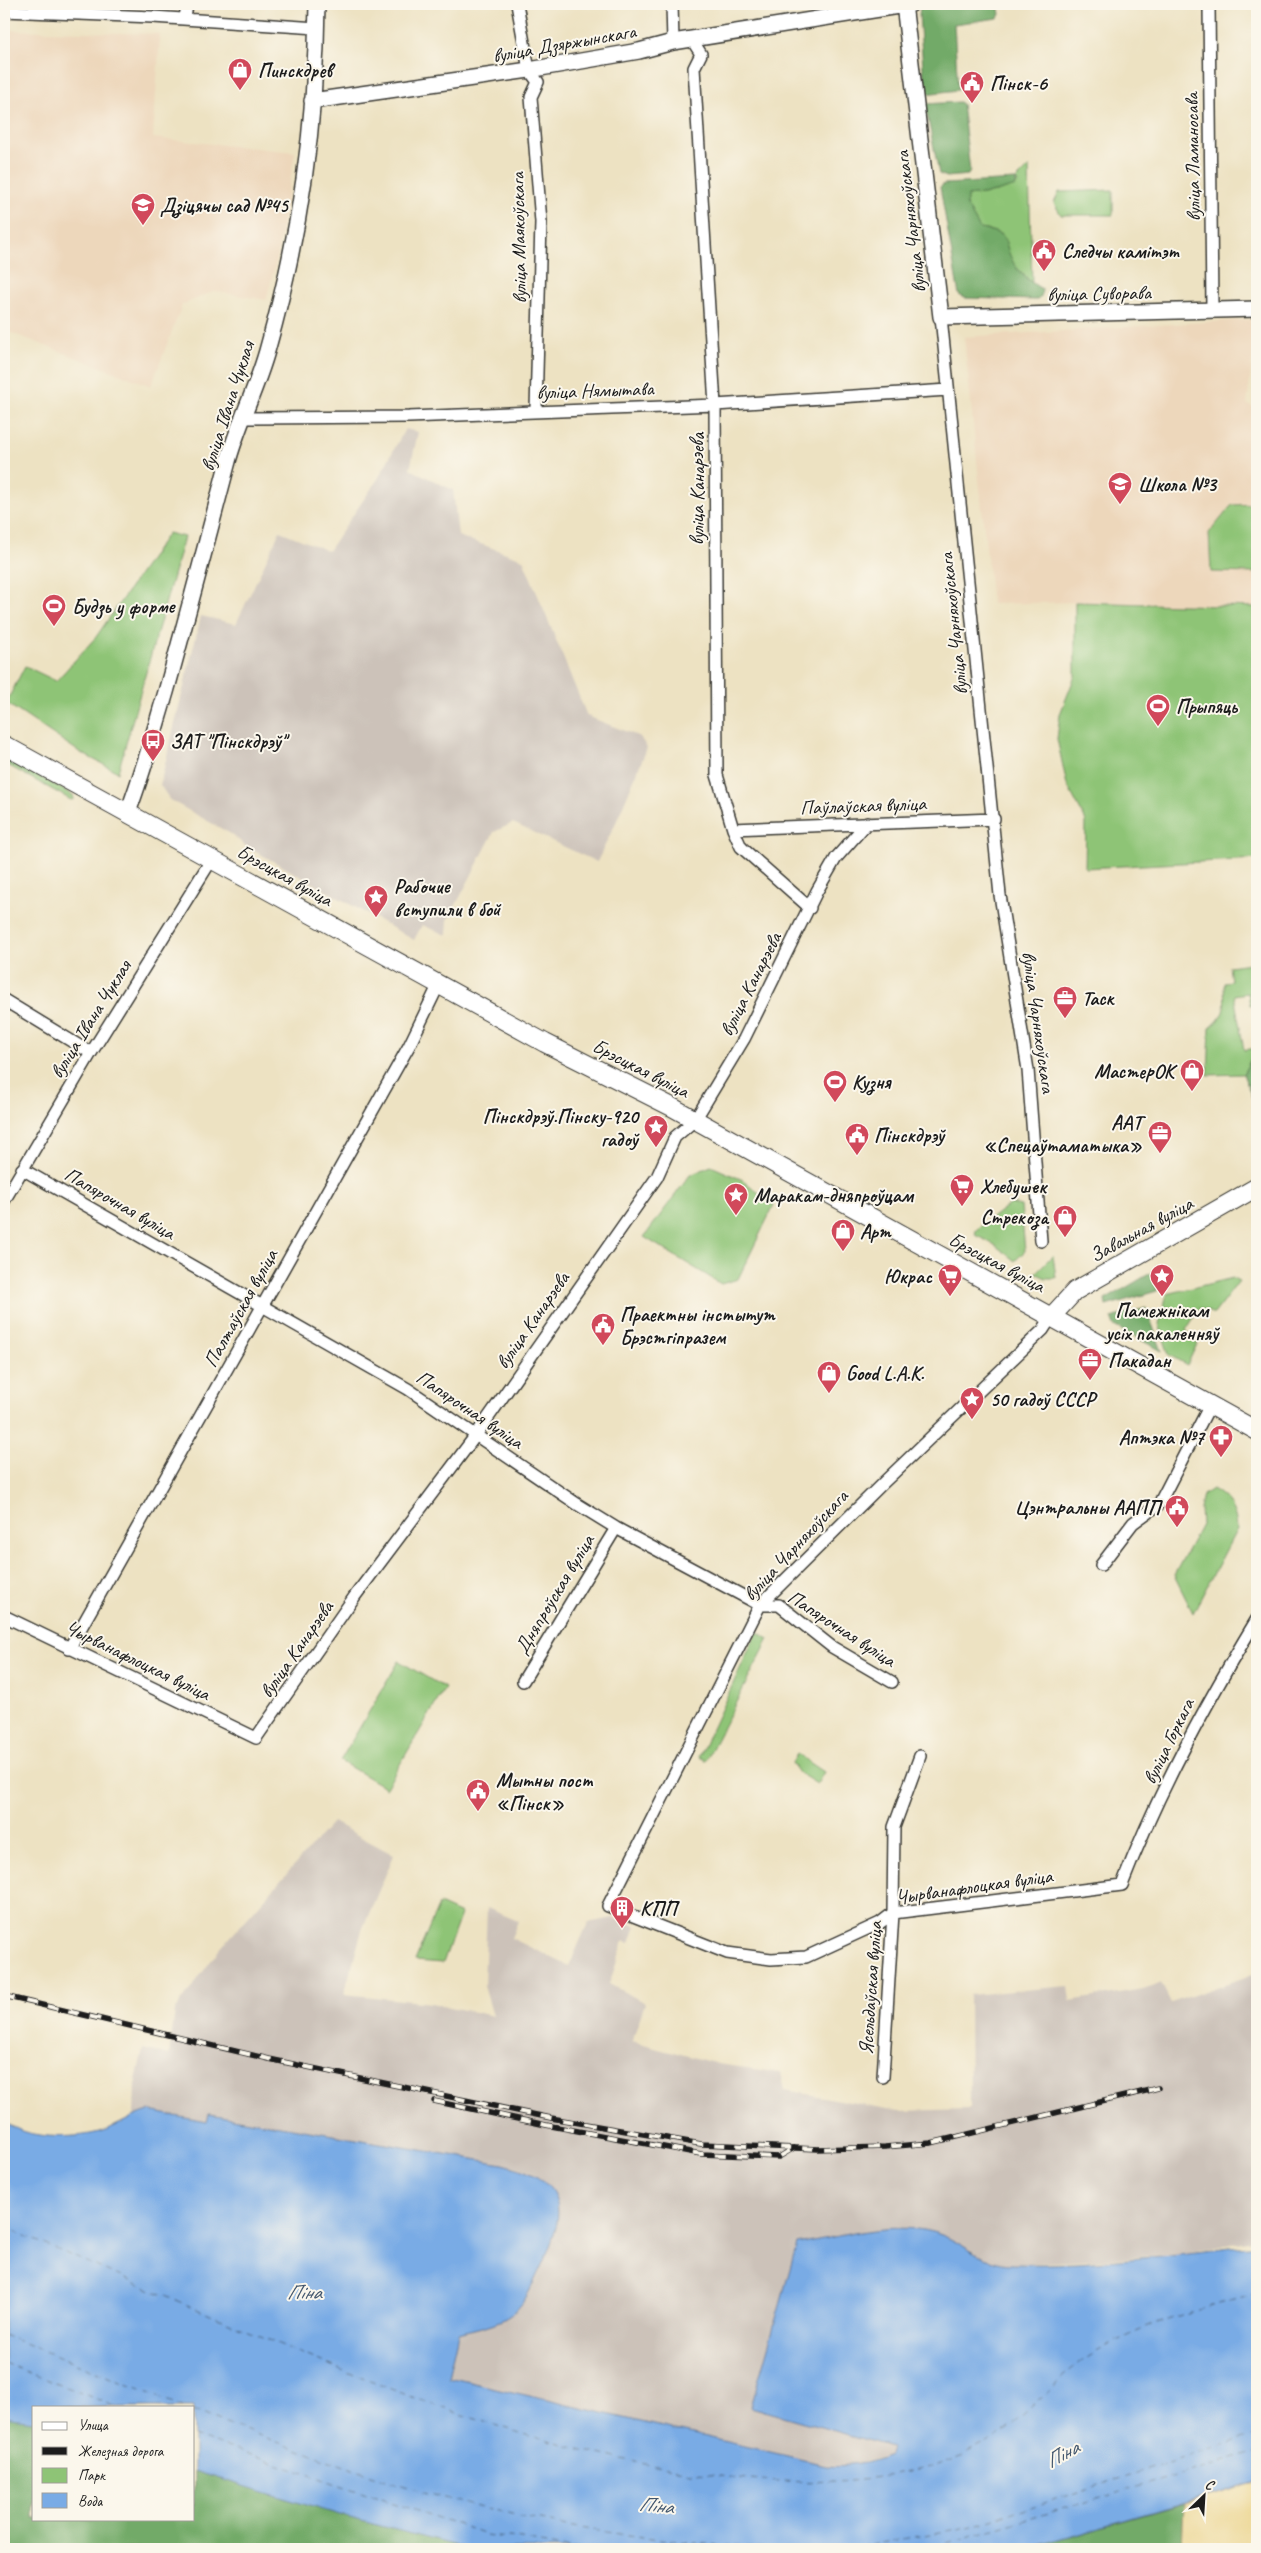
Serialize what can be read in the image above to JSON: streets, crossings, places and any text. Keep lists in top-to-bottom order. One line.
{"streets":{"main road":["Брэсцкая вуліца","Завальная вуліца"],"street":["вуліца Дзяржынскага","вуліца Ламаносава","вуліца Чарняхоўскага","вуліца Маякоўскага","вуліца Суворава","вуліца Нямытава","вуліца Івана Чуклая","вуліца Канарэева","Паўлаўская вуліца","Папярочная вуліца","Палтаўская вуліца","Дняпроўская вуліца","Чырванафлоцкая вуліца","вуліца Горкага","Ясельдаўская вуліца"]},"crossings":[["вуліца Дзяржынскага","вуліца Чарняхоўскага"],["вуліца Дзяржынскага","вуліца Маякоўскага"],["вуліца Дзяржынскага","вуліца Івана Чуклая"],["вуліца Дзяржынскага","вуліца Канарэева"],["вуліца Ламаносава","вуліца Суворава"],["вуліца Чарняхоўскага","вуліца Суворава"],["вуліца Чарняхоўскага","вуліца Нямытава"],["вуліца Чарняхоўскага","Паўлаўская вуліца"],["вуліца Чарняхоўскага","Брэсцкая вуліца"],["вуліца Чарняхоўскага","Папярочная вуліца"],["вуліца Чарняхоўскага","Завальная вуліца"],["вуліца Чарняхоўскага","Чырванафлоцкая вуліца"],["вуліца Маякоўскага","вуліца Нямытава"],["вуліца Нямытава","вуліца Івана Чуклая"],["вуліца Нямытава","вуліца Канарэева"],["вуліца Івана Чуклая","Брэсцкая вуліца"],["вуліца Івана Чуклая","Папярочная вуліца"],["вуліца Канарэева","Паўлаўская вуліца"],["вуліца Канарэева","Брэсцкая вуліца"],["вуліца Канарэева","Папярочная вуліца"],["вуліца Канарэева","Чырванафлоцкая вуліца"],["Брэсцкая вуліца","Завальная вуліца"],["Брэсцкая вуліца","Палтаўская вуліца"],["Папярочная вуліца","Палтаўская вуліца"],["Папярочная вуліца","Дняпроўская вуліца"],["Палтаўская вуліца","Чырванафлоцкая вуліца"],["Чырванафлоцкая вуліца","вуліца Горкага"],["Чырванафлоцкая вуліца","Ясельдаўская вуліца"]],"water":["Піна"],"places":{"shop":["Пинскдрев","МастерОК","Стрекоза","Арт","Good L.A.K."],"public building":["Пінск-6","Следчы камітэт","Пінскдрэў","Праектны інстытут Брэстгіпразем","Цэнтральны ААПП","Мытны пост «Пінск»"],"school or university":["Дзіцячы сад №45","Школа №3"],"sports":["Будзь у форме","Прыпяць","Кузня"],"bus stop":["ЗАТ \"Пінскдрэў\""],"place":["Рабочие вступили в бой","Пінскдрэў.Пінску-920 гадоў","Маракам-дняпроўцам","Памежнікам усіх пакаленняў","50 гадоў СССР"],"office":["Таск","ААТ «Спецаўтаматыка»","Пакадан"],"supermarket":["Хлебушек","Юкрас"],"pharmacy":["Аптэка №7"],"building":["КПП"]},"legend":["Улица","Железная дорога","Парк","Вода"],"north":"top right"}
